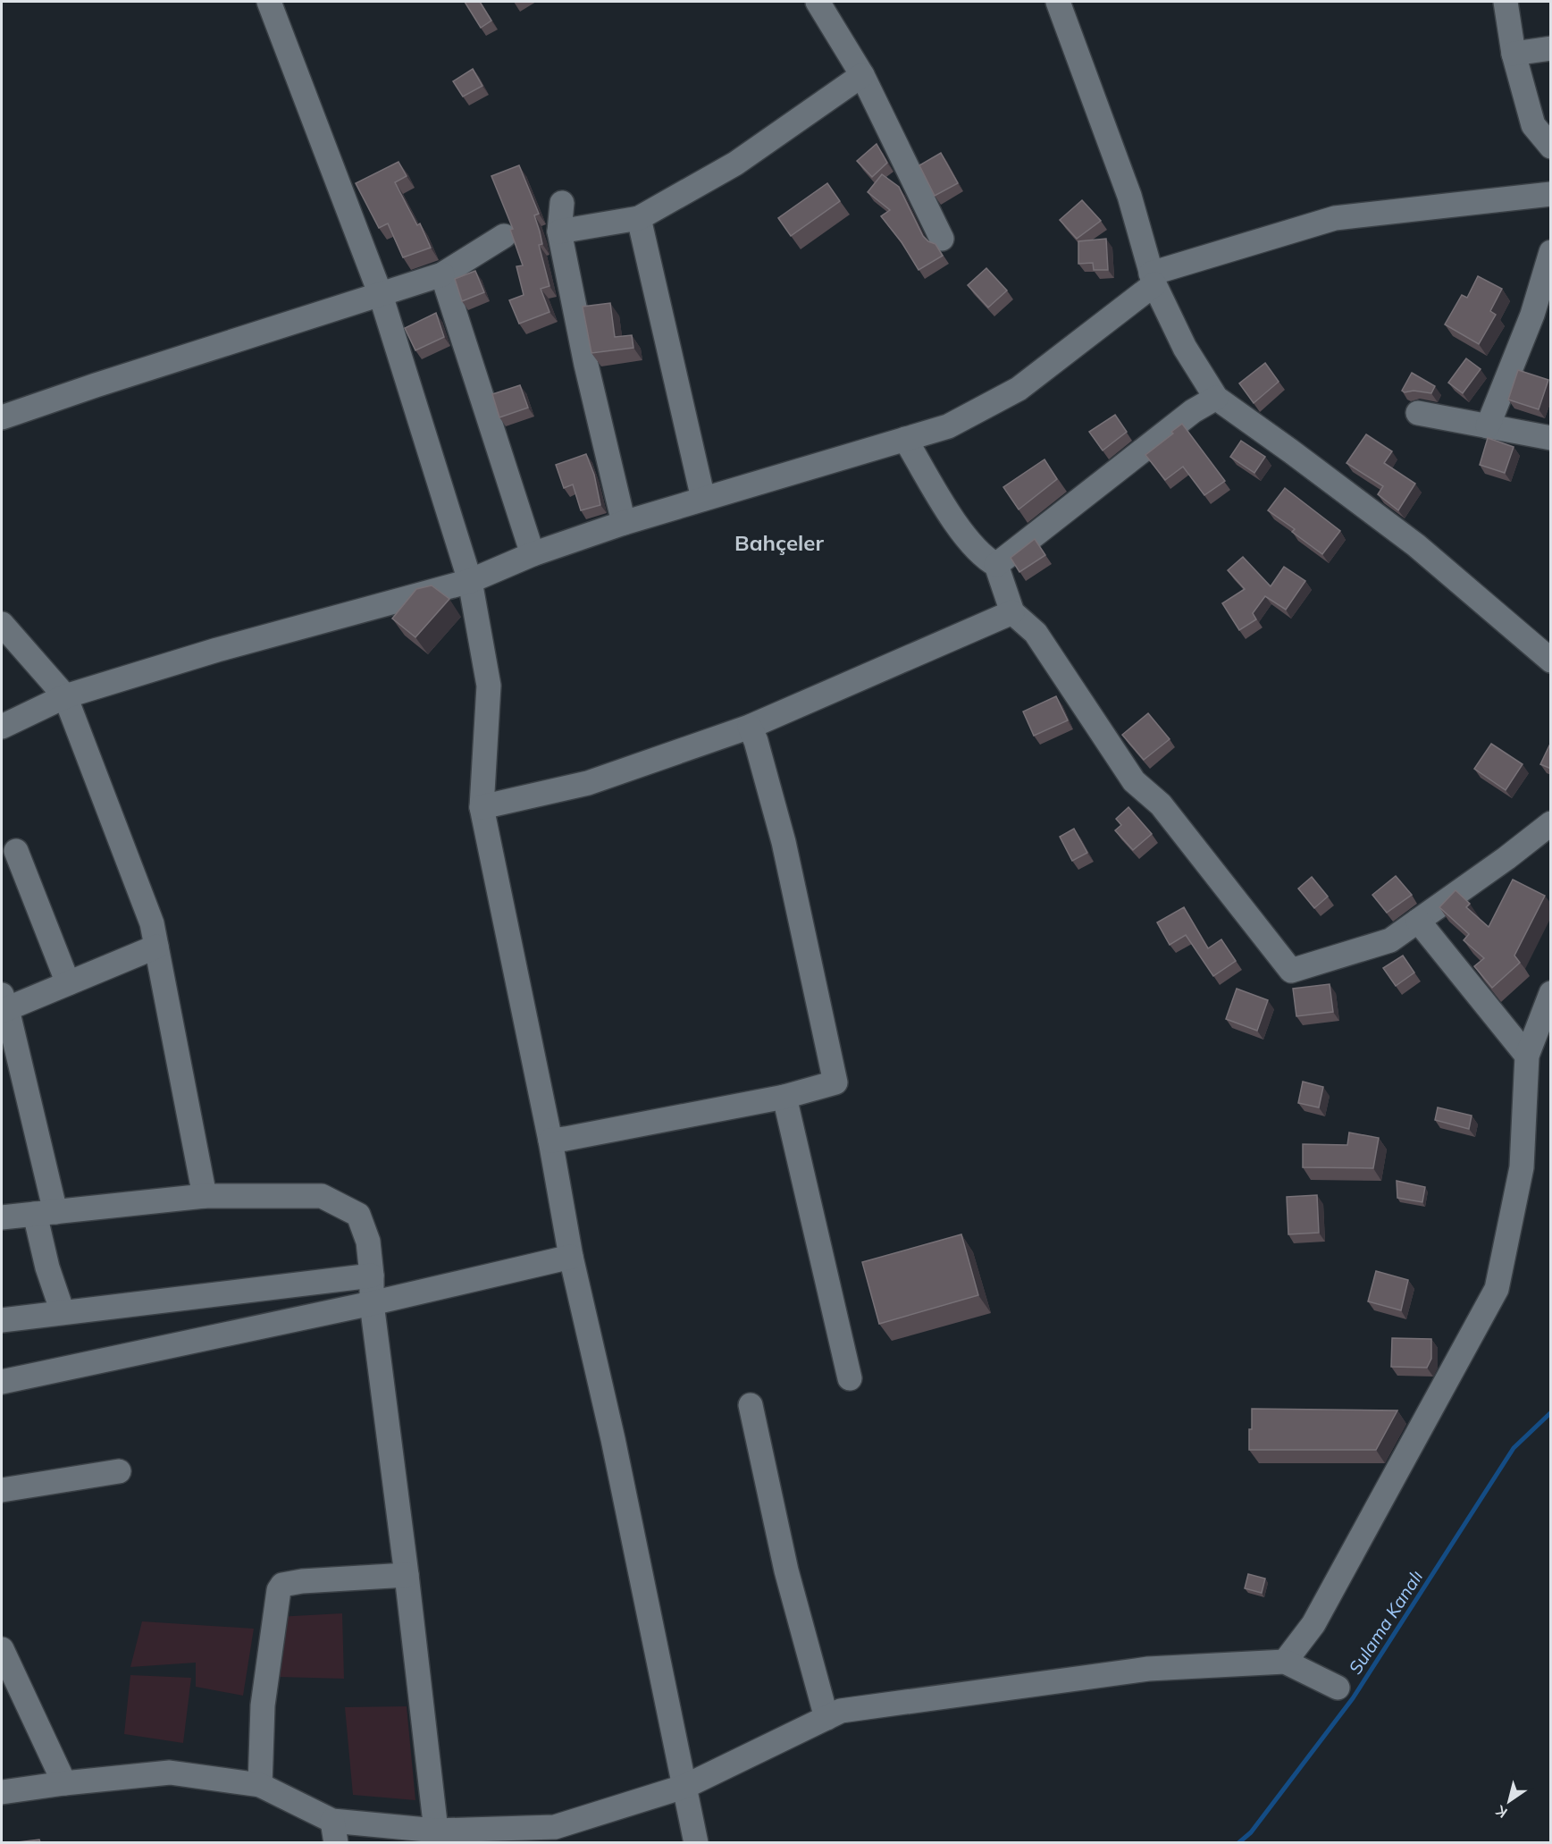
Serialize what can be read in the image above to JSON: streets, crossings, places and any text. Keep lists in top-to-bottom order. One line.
{"districts":["Bahçeler"],"water":["Sulama Kanalı"],"north":"bottom left"}
